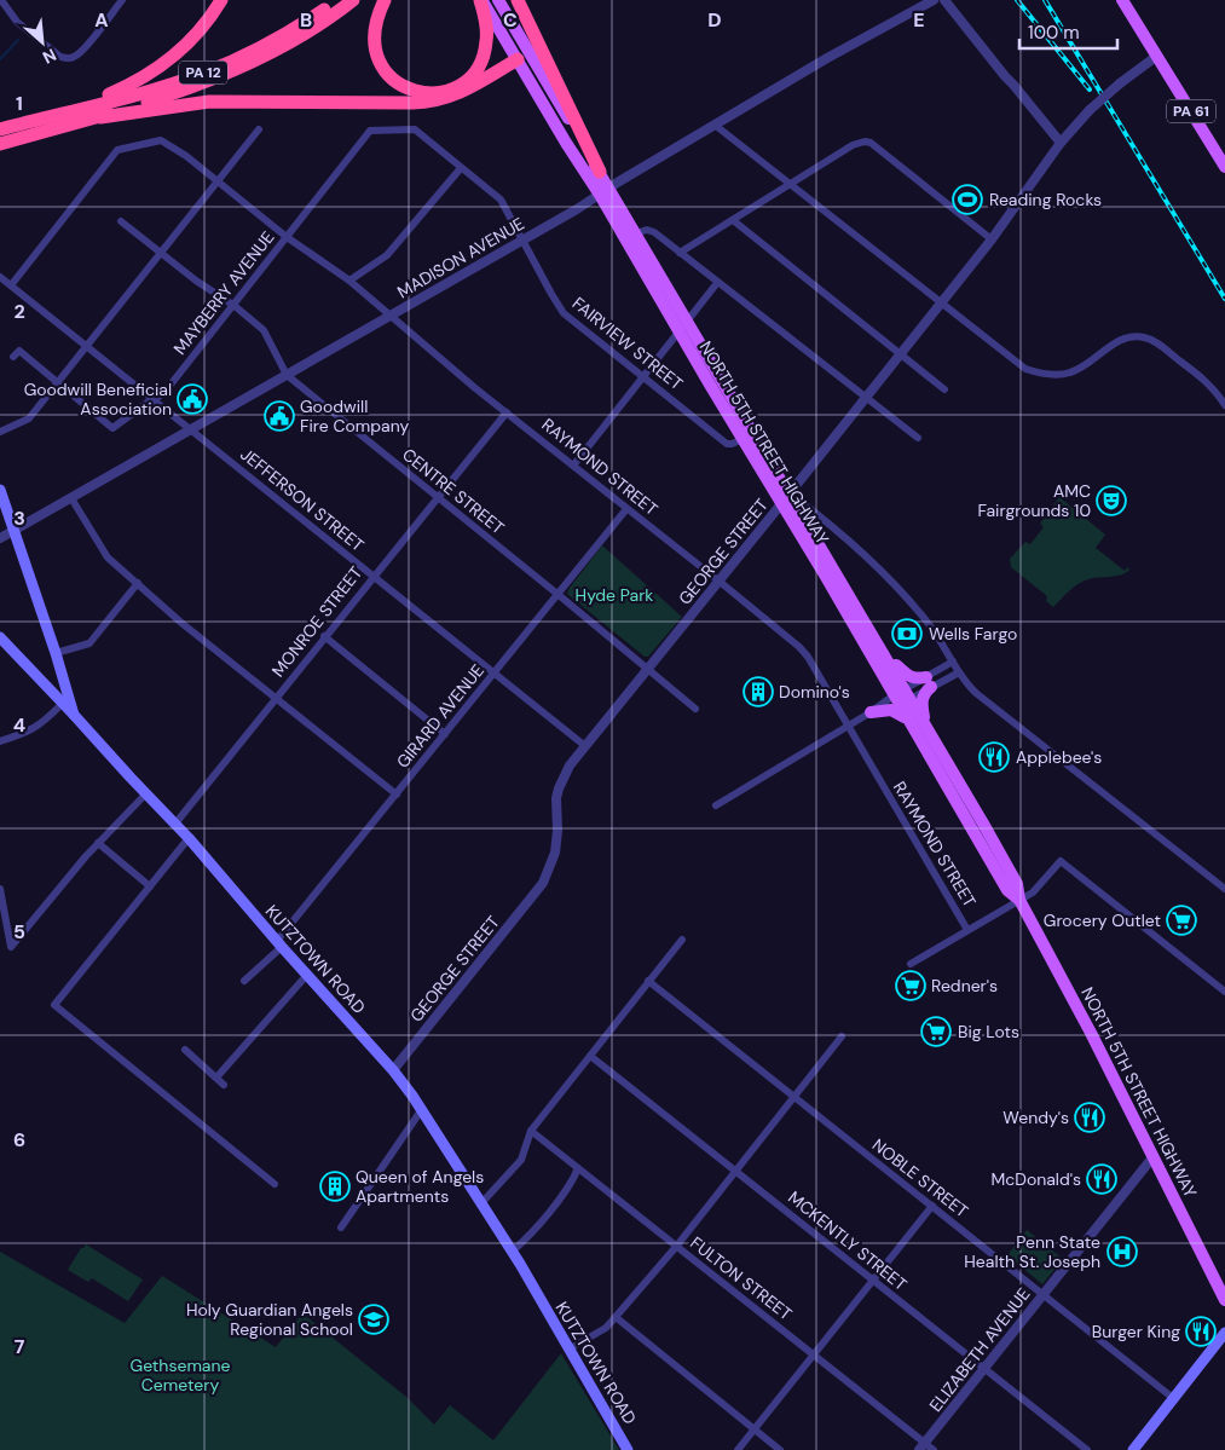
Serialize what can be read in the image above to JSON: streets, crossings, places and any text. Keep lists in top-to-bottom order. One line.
{"streets":{"highway":["PA 12"],"main road":["PA 61","NORTH 5TH STREET HIGHWAY","KUTZTOWN ROAD"],"street":["MADISON AVENUE","MAYBERRY AVENUE","FAIRVIEW STREET","RAYMOND STREET","CENTRE STREET","JEFFERSON STREET","GEORGE STREET","MONROE STREET","GIRARD AVENUE","NOBLE STREET","MCKENTLY STREET","FULTON STREET","ELIZABETH AVENUE"]},"crossings":[["PA 61","GEORGE STREET"],["MADISON AVENUE","FAIRVIEW STREET"],["MADISON AVENUE","NORTH 5TH STREET HIGHWAY"],["MADISON AVENUE","RAYMOND STREET"],["MADISON AVENUE","CENTRE STREET"],["MADISON AVENUE","JEFFERSON STREET"],["MADISON AVENUE","KUTZTOWN ROAD"],["MAYBERRY AVENUE","FAIRVIEW STREET"],["MAYBERRY AVENUE","RAYMOND STREET"],["MAYBERRY AVENUE","CENTRE STREET"],["MAYBERRY AVENUE","JEFFERSON STREET"],["FAIRVIEW STREET","NORTH 5TH STREET HIGHWAY"],["NORTH 5TH STREET HIGHWAY","GEORGE STREET"],["NORTH 5TH STREET HIGHWAY","ELIZABETH AVENUE"],["RAYMOND STREET","JEFFERSON STREET"],["RAYMOND STREET","GEORGE STREET"],["RAYMOND STREET","MONROE STREET"],["RAYMOND STREET","GIRARD AVENUE"],["CENTRE STREET","GEORGE STREET"],["CENTRE STREET","MONROE STREET"],["CENTRE STREET","GIRARD AVENUE"],["JEFFERSON STREET","GEORGE STREET"],["JEFFERSON STREET","MONROE STREET"],["JEFFERSON STREET","GIRARD AVENUE"],["GEORGE STREET","KUTZTOWN ROAD"],["MONROE STREET","KUTZTOWN ROAD"],["GIRARD AVENUE","KUTZTOWN ROAD"],["NOBLE STREET","ELIZABETH AVENUE"],["MCKENTLY STREET","ELIZABETH AVENUE"],["FULTON STREET","ELIZABETH AVENUE"]],"parks":["Hyde Park","Gethsemane Cemetery"],"places":{"sports":["Reading Rocks"],"public building":["Goodwill Beneficial Association","Goodwill Fire Company"],"theatre":["AMC Fairgrounds 10"],"bank":["Wells Fargo"],"building":["Domino's","Queen of Angels Apartments"],"restaurant":["Applebee's","Wendy's","McDonald's","Burger King"],"supermarket":["Grocery Outlet","Redner's","Big Lots"],"hospital":["Penn State Health St. Joseph"],"school or university":["Holy Guardian Angels Regional School"]},"scale_bar":"100 m","north":"bottom right","grid":{"columns":["A","B","C","D","E"],"rows":["1","2","3","4","5","6","7"]}}
